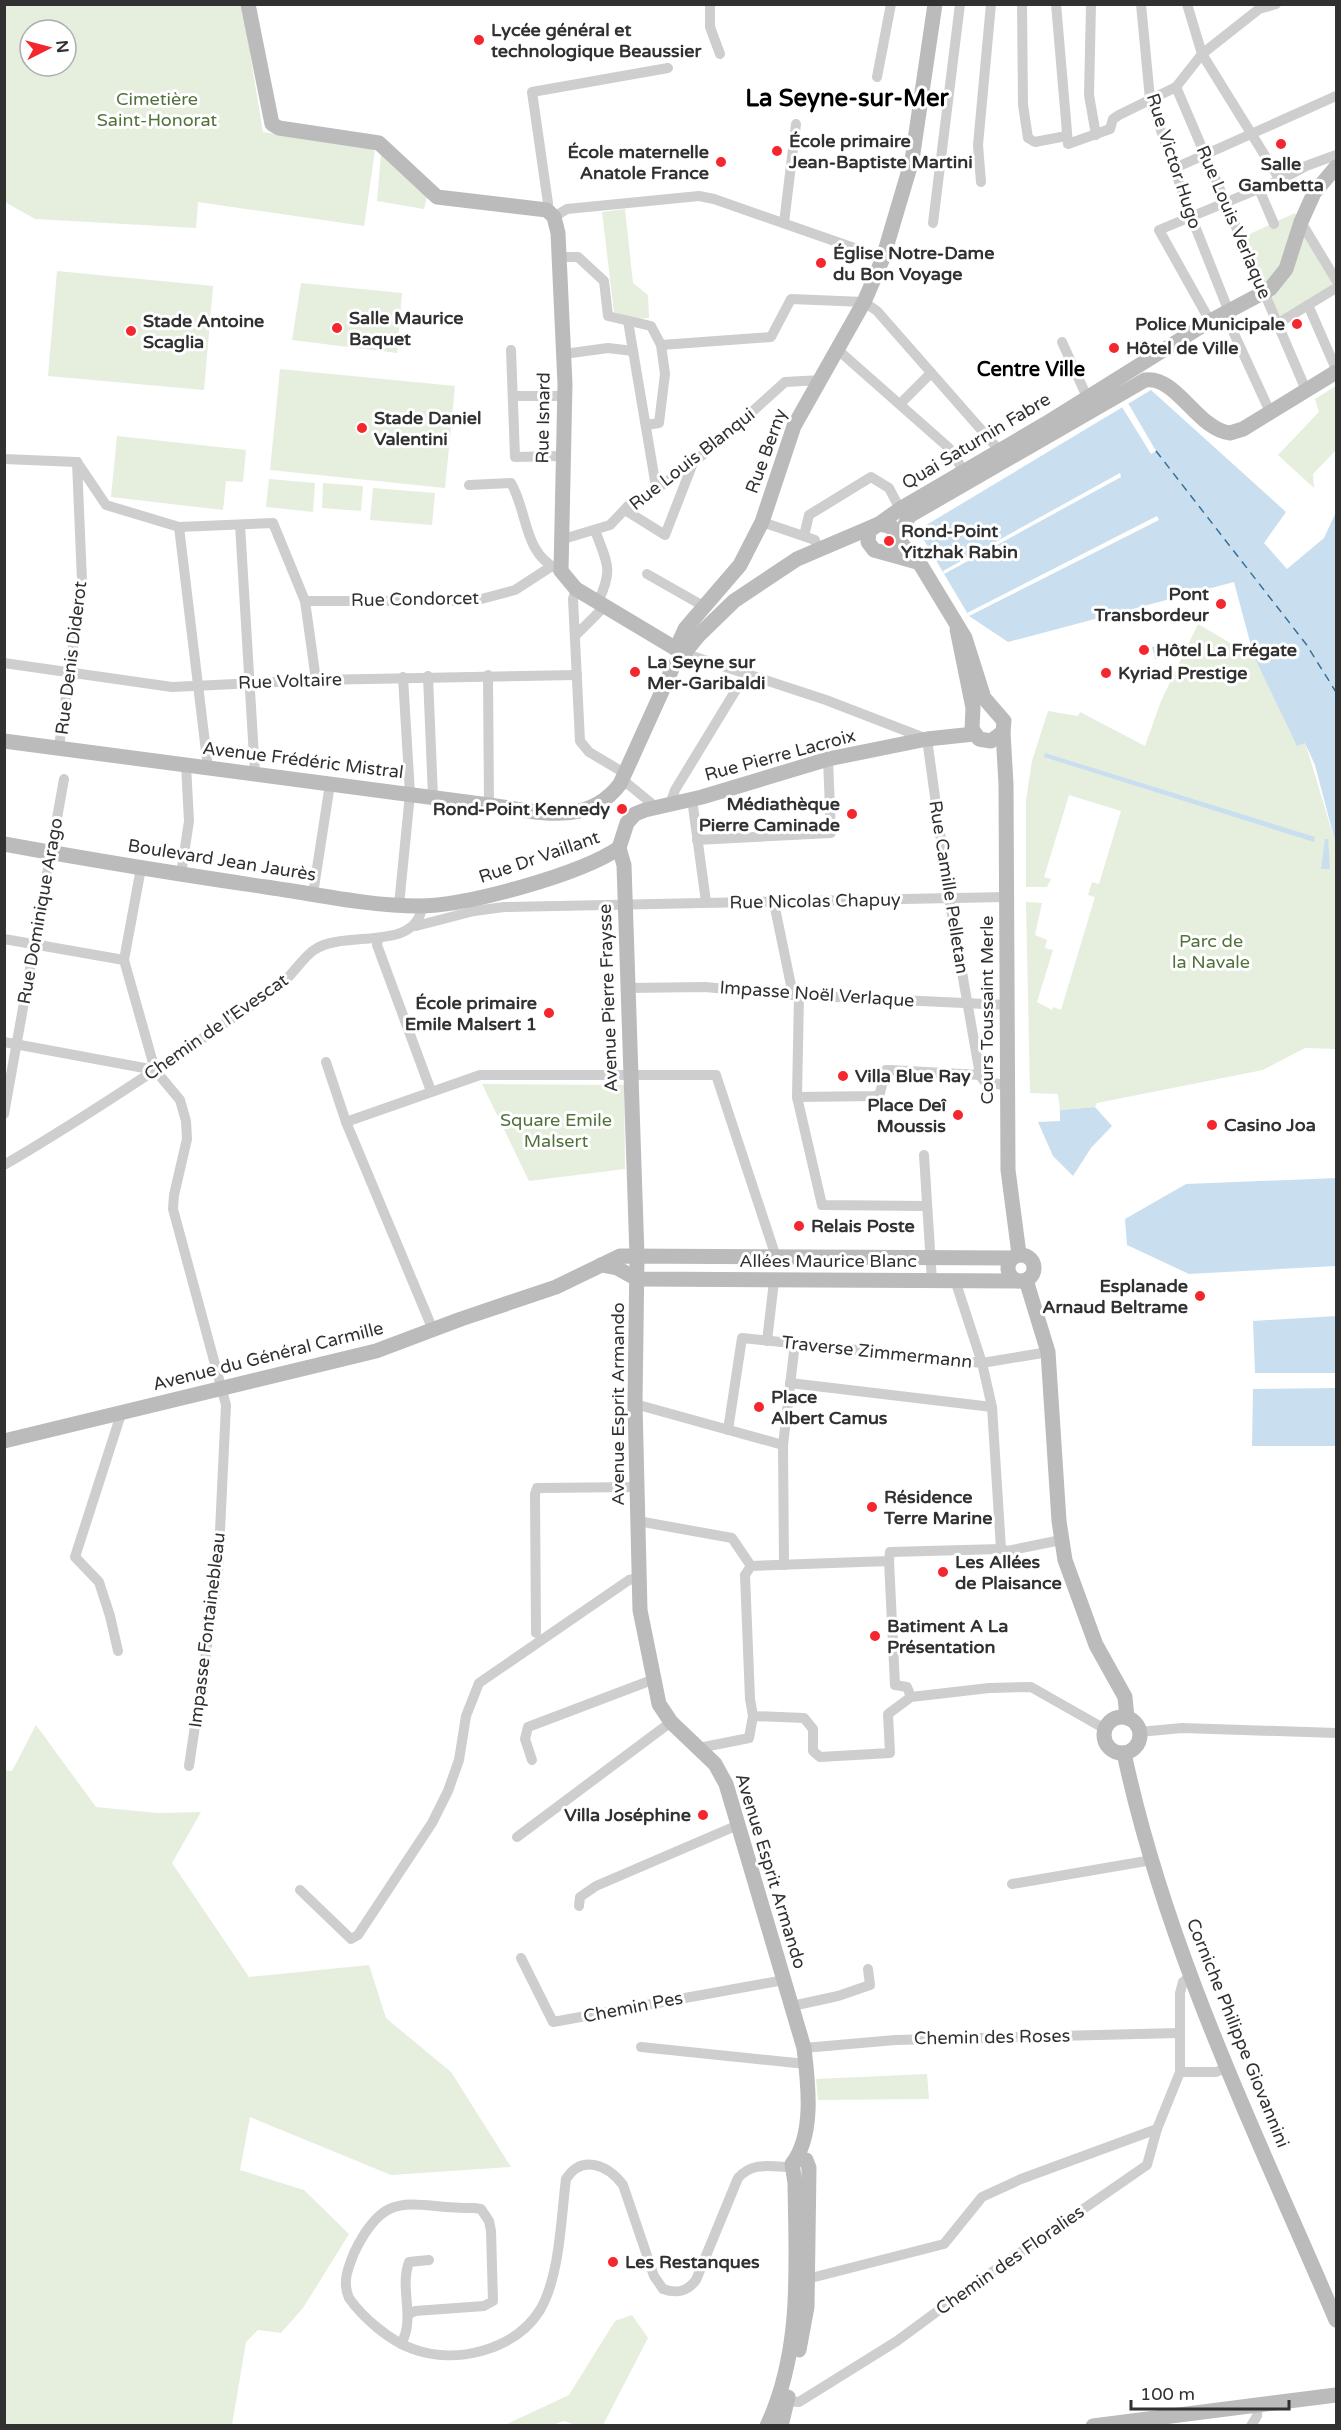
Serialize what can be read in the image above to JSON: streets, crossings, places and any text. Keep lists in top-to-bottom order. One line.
{"streets":{"main road":["Rue Isnard","Quai Saturnin Fabre","Rue Berny","Rue Pierre Lacroix","Avenue Frédéric Mistral","Rue Dr Vaillant","Boulevard Jean Jaurès","Avenue Pierre Fraysse","Cours Toussaint Merle","Allées Maurice Blanc","Avenue du Général Carmille","Avenue Esprit Armando","Corniche Philippe Giovannini"],"street":["Rue Victor Hugo","Rue Louis Verlaque","Rue Louis Blanqui","Rue Condorcet","Rue Denis Diderot","Rue Voltaire","Rue Camille Pelletan","Rue Nicolas Chapuy","Rue Dominique Arago","Impasse Noël Verlaque","Chemin de l'Evescat","Traverse Zimmermann","Impasse Fontainebleau","Chemin Pes","Chemin des Roses","Chemin des Floralies"]},"crossings":[["Rue Victor Hugo","Quai Saturnin Fabre"],["Rue Louis Verlaque","Quai Saturnin Fabre"],["Rue Isnard","Rue Louis Blanqui"],["Rue Isnard","Rue Condorcet"],["Quai Saturnin Fabre","Rue Berny"],["Rue Berny","Rue Louis Blanqui"],["Rue Denis Diderot","Rue Voltaire"],["Rue Denis Diderot","Avenue Frédéric Mistral"],["Rue Pierre Lacroix","Rue Dr Vaillant"],["Rue Pierre Lacroix","Rue Camille Pelletan"],["Rue Pierre Lacroix","Avenue Pierre Fraysse"],["Rue Dr Vaillant","Boulevard Jean Jaurès"],["Rue Dr Vaillant","Avenue Pierre Fraysse"],["Boulevard Jean Jaurès","Rue Nicolas Chapuy"],["Boulevard Jean Jaurès","Rue Dominique Arago"],["Boulevard Jean Jaurès","Avenue Pierre Fraysse"],["Boulevard Jean Jaurès","Chemin de l'Evescat"],["Rue Camille Pelletan","Rue Nicolas Chapuy"],["Rue Camille Pelletan","Impasse Noël Verlaque"],["Rue Nicolas Chapuy","Avenue Pierre Fraysse"],["Rue Nicolas Chapuy","Cours Toussaint Merle"],["Impasse Noël Verlaque","Avenue Pierre Fraysse"],["Impasse Noël Verlaque","Cours Toussaint Merle"],["Avenue Pierre Fraysse","Allées Maurice Blanc"],["Avenue Pierre Fraysse","Avenue du Général Carmille"],["Avenue Pierre Fraysse","Avenue Esprit Armando"],["Cours Toussaint Merle","Allées Maurice Blanc"],["Chemin de l'Evescat","Impasse Fontainebleau"],["Allées Maurice Blanc","Avenue du Général Carmille"],["Allées Maurice Blanc","Avenue Esprit Armando"],["Avenue du Général Carmille","Avenue Esprit Armando"],["Avenue du Général Carmille","Impasse Fontainebleau"],["Avenue Esprit Armando","Chemin Pes"],["Avenue Esprit Armando","Chemin des Roses"]],"districts":["La Seyne-sur-Mer","Centre Ville"],"parks":["Cimetière Saint-Honorat","Parc de la Navale","Square Emile Malsert"],"places":["Lycée général et technologique Beaussier","Salle Gambetta","École primaire Jean-Baptiste Martini","École maternelle Anatole France","Église Notre-Dame du Bon Voyage","Police Municipale","Salle Maurice Baquet","Stade Antoine Scaglia","Hôtel de Ville","Stade Daniel Valentini","Rond-Point Yitzhak Rabin","Pont Transbordeur","Hôtel La Frégate","La Seyne sur Mer-Garibaldi","Kyriad Prestige","Rond-Point Kennedy","Médiathèque Pierre Caminade","École primaire Emile Malsert 1","Villa Blue Ray","Place Deî Moussis","Casino Joa","Relais Poste","Esplanade Arnaud Beltrame","Place Albert Camus","Résidence Terre Marine","Les Allées de Plaisance","Batiment A La Présentation","Villa Joséphine","Les Restanques"],"scale_bar":"100 m","north":"right"}
